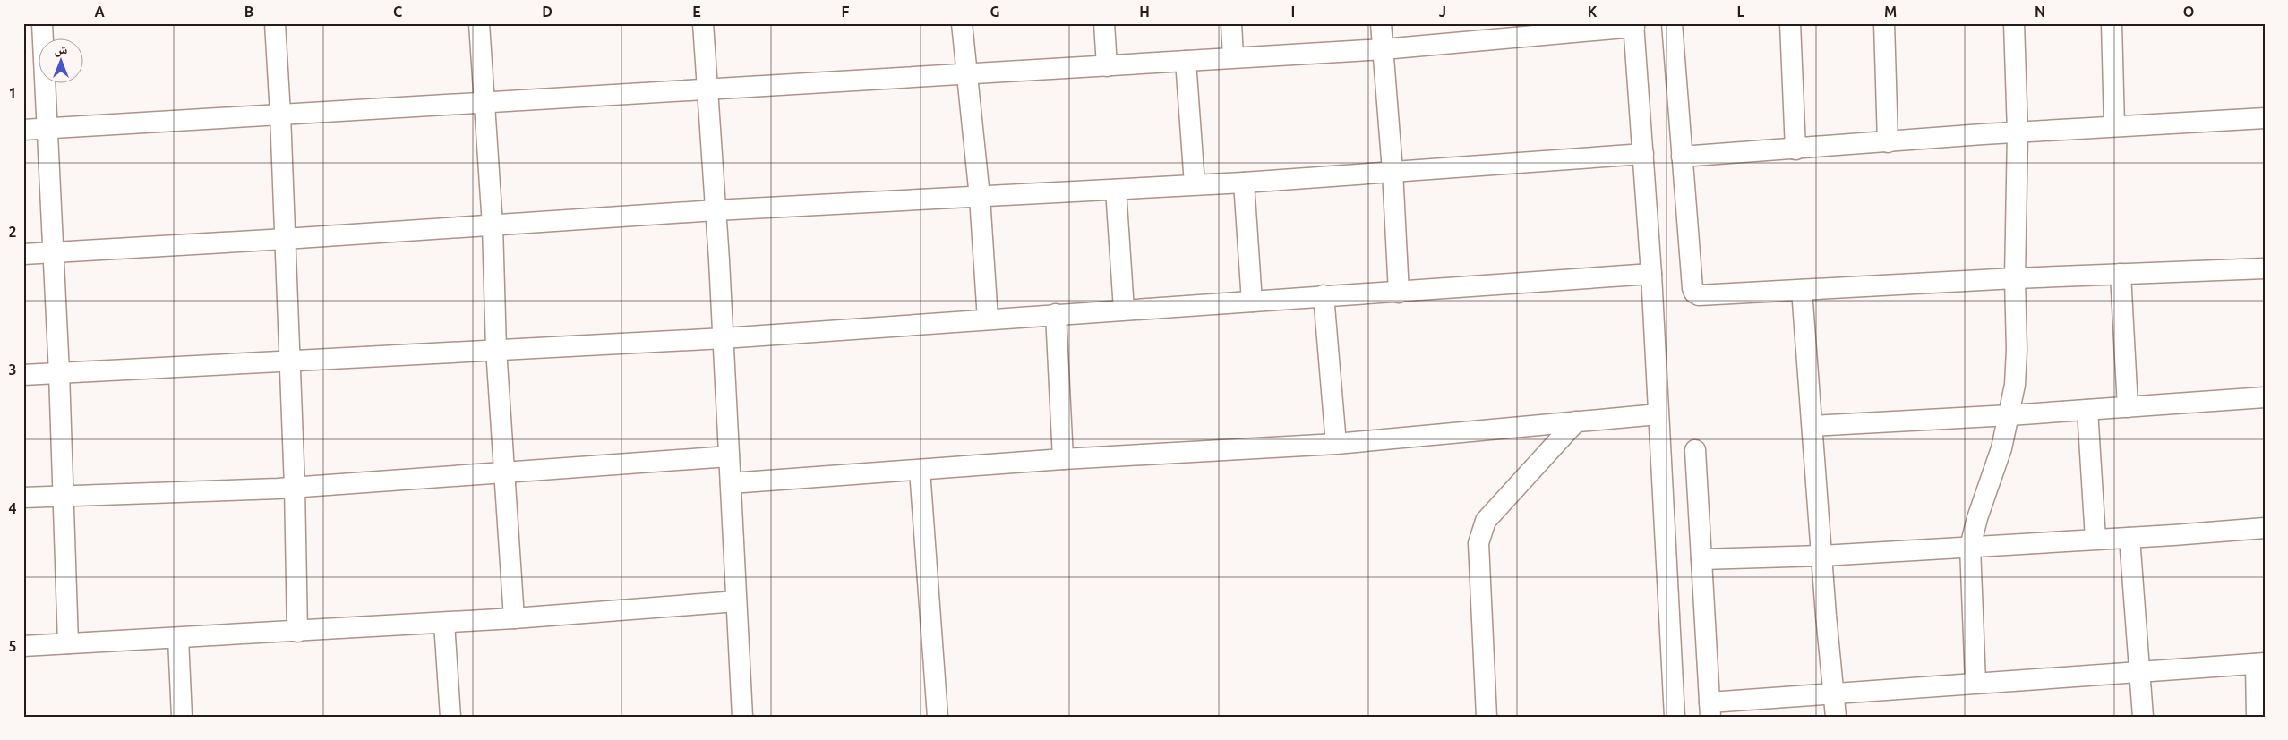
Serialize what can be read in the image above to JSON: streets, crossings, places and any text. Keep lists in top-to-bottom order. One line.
{"north":"top","grid":{"columns":["A","B","C","D","E","F","G","H","I","J","K","L","M","N","O"],"rows":["1","2","3","4","5"]}}
